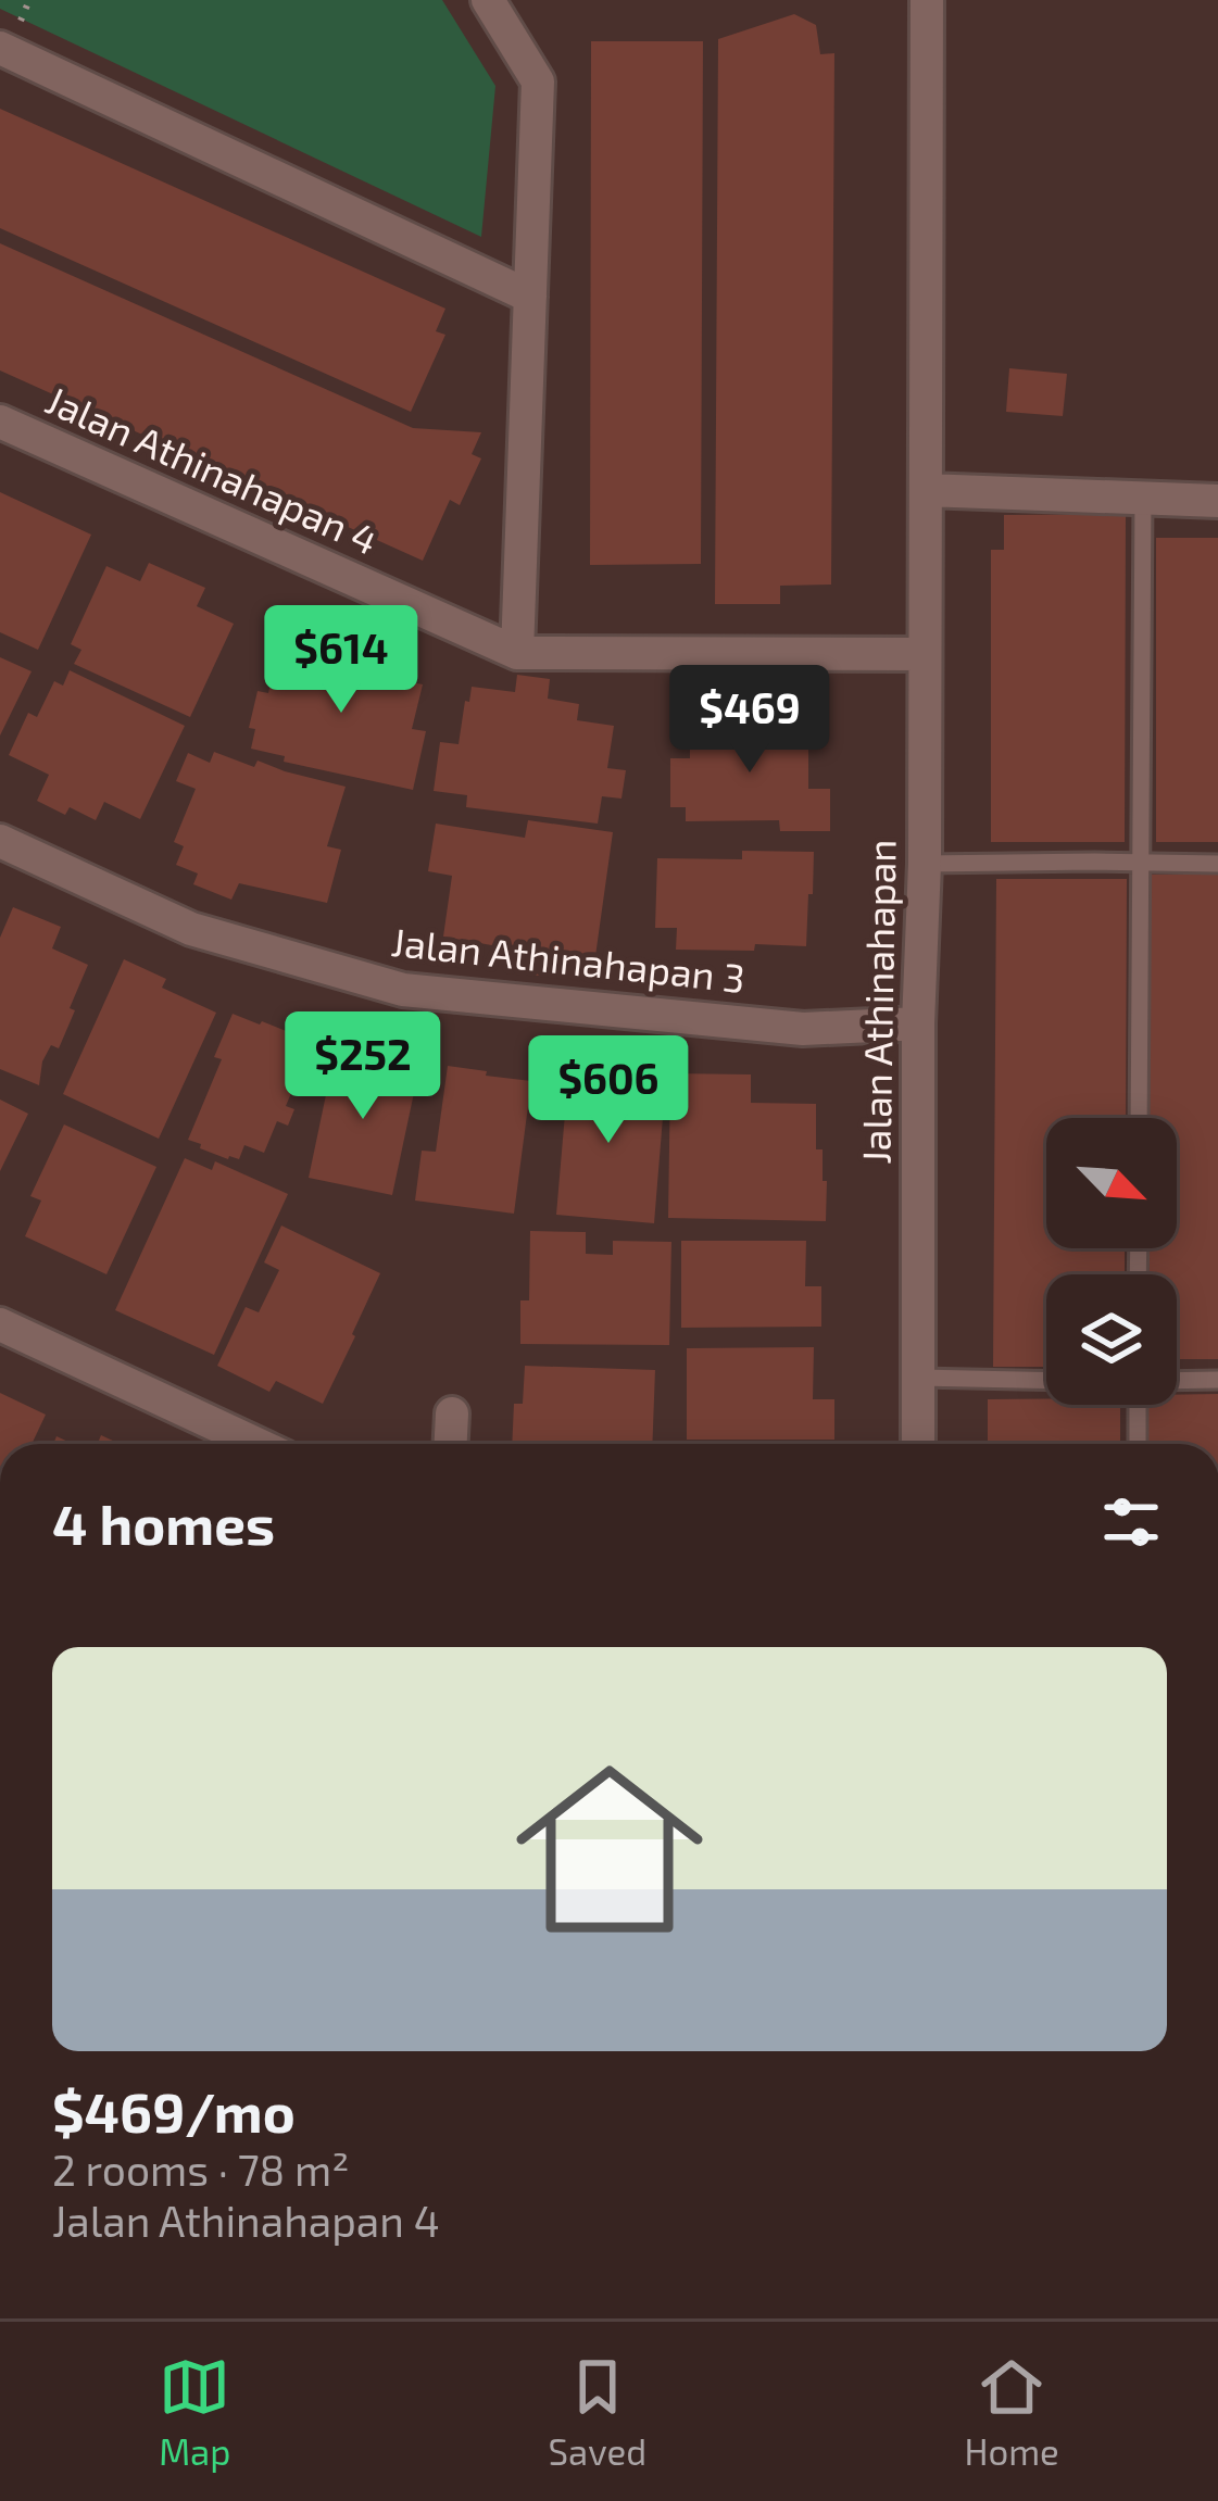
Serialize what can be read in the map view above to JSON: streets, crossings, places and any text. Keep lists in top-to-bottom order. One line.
{"streets":{"street":["Jalan Athinahapan 4","Jalan Athinahapan 3","Jalan Athinahapan"]},"crossings":[["Jalan Athinahapan 4","Jalan Athinahapan"],["Jalan Athinahapan 3","Jalan Athinahapan"]],"north":"bottom right","page":{"price":["$614","$469","$252","$606"],"heading":"4 homes","list":[{"name":"$469/mo","note":"2 rooms · 78 m² · Jalan Athinahapan 4"}],"tabs":["Map","Saved","Home"]}}
